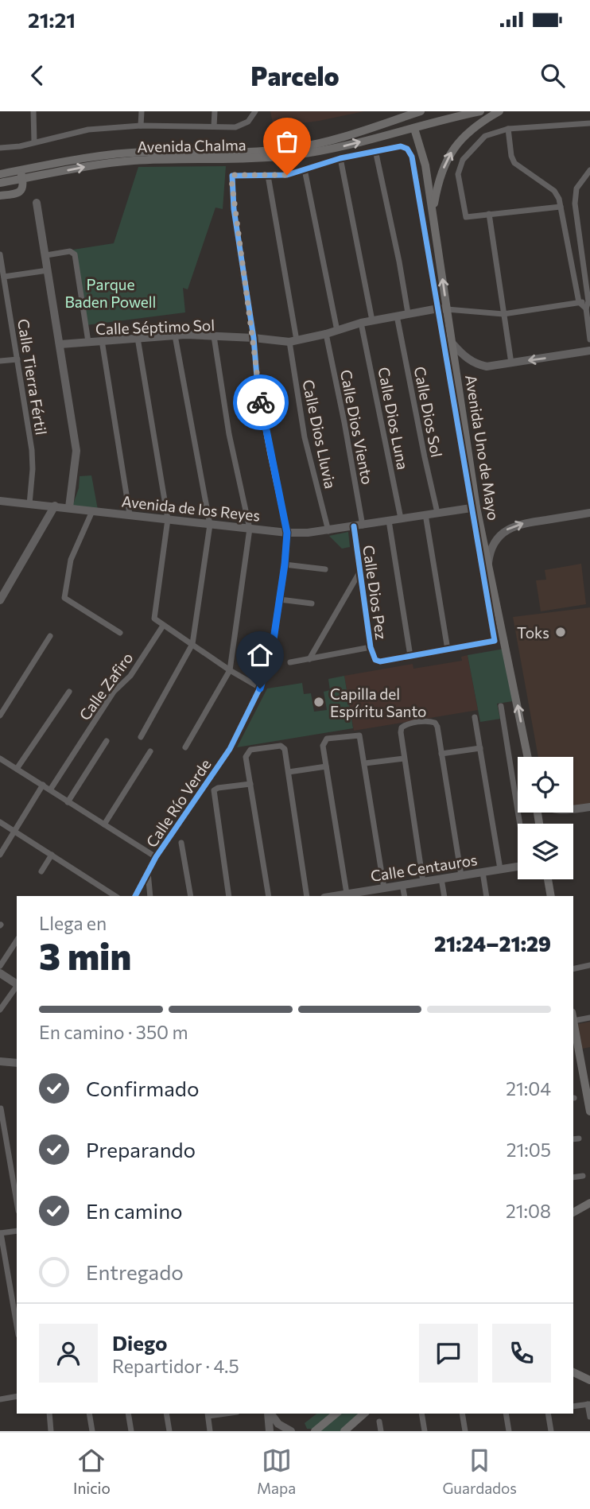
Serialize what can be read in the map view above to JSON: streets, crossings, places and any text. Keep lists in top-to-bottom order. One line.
{"streets":{"main road":["Avenida Chalma","Avenida Uno de Mayo"],"street":["Calle Séptimo Sol","Calle Tierra Fértil","Calle Dios Sol","Calle Dios Luna","Calle Dios Viento","Calle Dios Lluvia","Avenida de los Reyes","Calle Dios Pez","Calle Zafiro","Calle Río Verde","Calle Centauros"]},"crossings":[["Calle Séptimo Sol","Calle Dios Sol"],["Calle Séptimo Sol","Calle Dios Luna"],["Calle Séptimo Sol","Calle Dios Viento"],["Calle Séptimo Sol","Calle Dios Lluvia"],["Calle Séptimo Sol","Avenida Uno de Mayo"],["Calle Séptimo Sol","Calle Río Verde"],["Calle Tierra Fértil","Avenida de los Reyes"],["Calle Dios Sol","Avenida de los Reyes"],["Calle Dios Luna","Avenida de los Reyes"],["Calle Dios Viento","Avenida de los Reyes"],["Calle Dios Lluvia","Avenida de los Reyes"],["Avenida Uno de Mayo","Avenida de los Reyes"],["Avenida de los Reyes","Calle Dios Pez"],["Avenida de los Reyes","Calle Río Verde"]],"one_way":["Avenida Uno de Mayo"],"parks":["Parque Baden Powell"],"places":["Toks","Capilla del Espíritu Santo"],"page":{"status":"21:21","header":"Parcelo","heading":["3 min","Llega en","21:24–21:29"],"panel":["Diego","Repartidor · 4.5"],"bar":"En camino · 350 m","list":[["Confirmado","21:04"],["Preparando","21:05"],["En camino","21:08"],"Entregado"],"tabs":["Inicio","Mapa","Guardados"]}}
